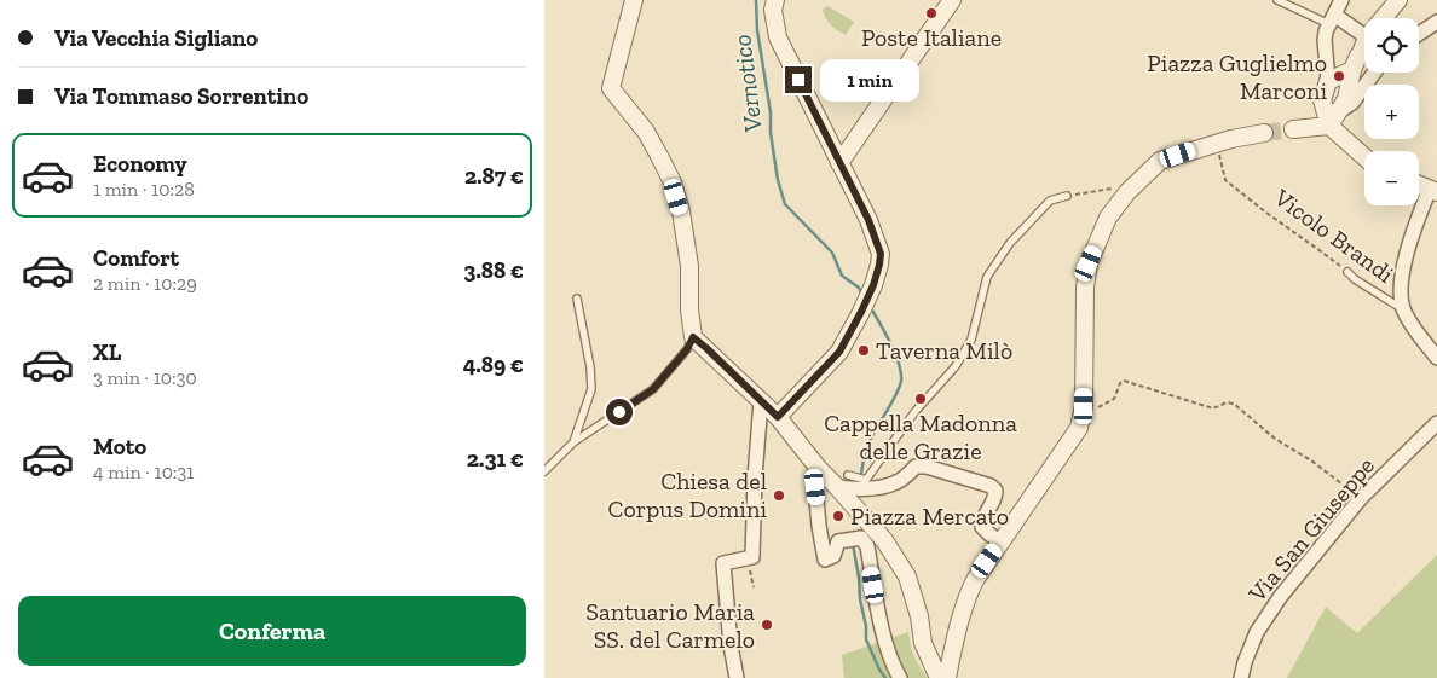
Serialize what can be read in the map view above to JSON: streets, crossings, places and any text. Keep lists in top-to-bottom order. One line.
{"streets":{"street":["Via San Giuseppe"],"lane":["Vicolo Brandi"]},"water":["Vernotico"],"places":["Poste Italiane","Piazza Guglielmo Marconi","Taverna Milò","Cappella Madonna delle Grazie","Chiesa del Corpus Domini","Piazza Mercato","Santuario Maria SS. del Carmelo"],"page":{"banner":["Via Vecchia Sigliano","Via Tommaso Sorrentino"],"map_buttons":["+","−"],"bubble":"1 min","list":[{"name":"Economy","note":"1 min · 10:28","value":"2.87 €"},{"name":"Comfort","note":"2 min · 10:29","value":"3.88 €"},{"name":"XL","note":"3 min · 10:30","value":"4.89 €"},{"name":"Moto","note":"4 min · 10:31","value":"2.31 €"}],"buttons":"Conferma"}}
